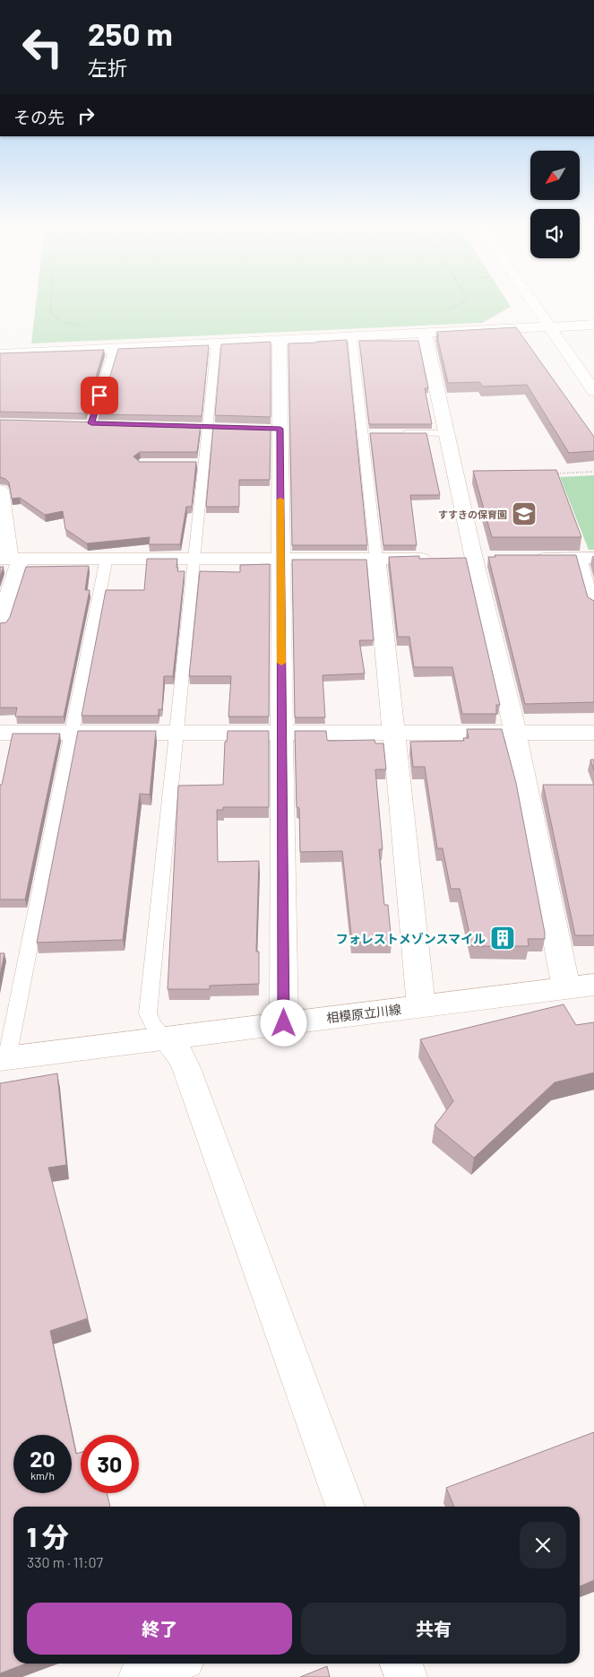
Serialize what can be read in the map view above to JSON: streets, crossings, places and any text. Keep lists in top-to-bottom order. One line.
{"streets":{"street":["相模原立川線"]},"places":{"school or university":["すすきの保育園"],"building":["フォレストメゾンスマイル"]},"north":"bottom left","page":{"turn":["250 m","左折"],"then":"その先","speed":"20 km/h","limit":"30","heading":["1 分","330 m · 11:07"],"buttons":["終了","共有"]}}
